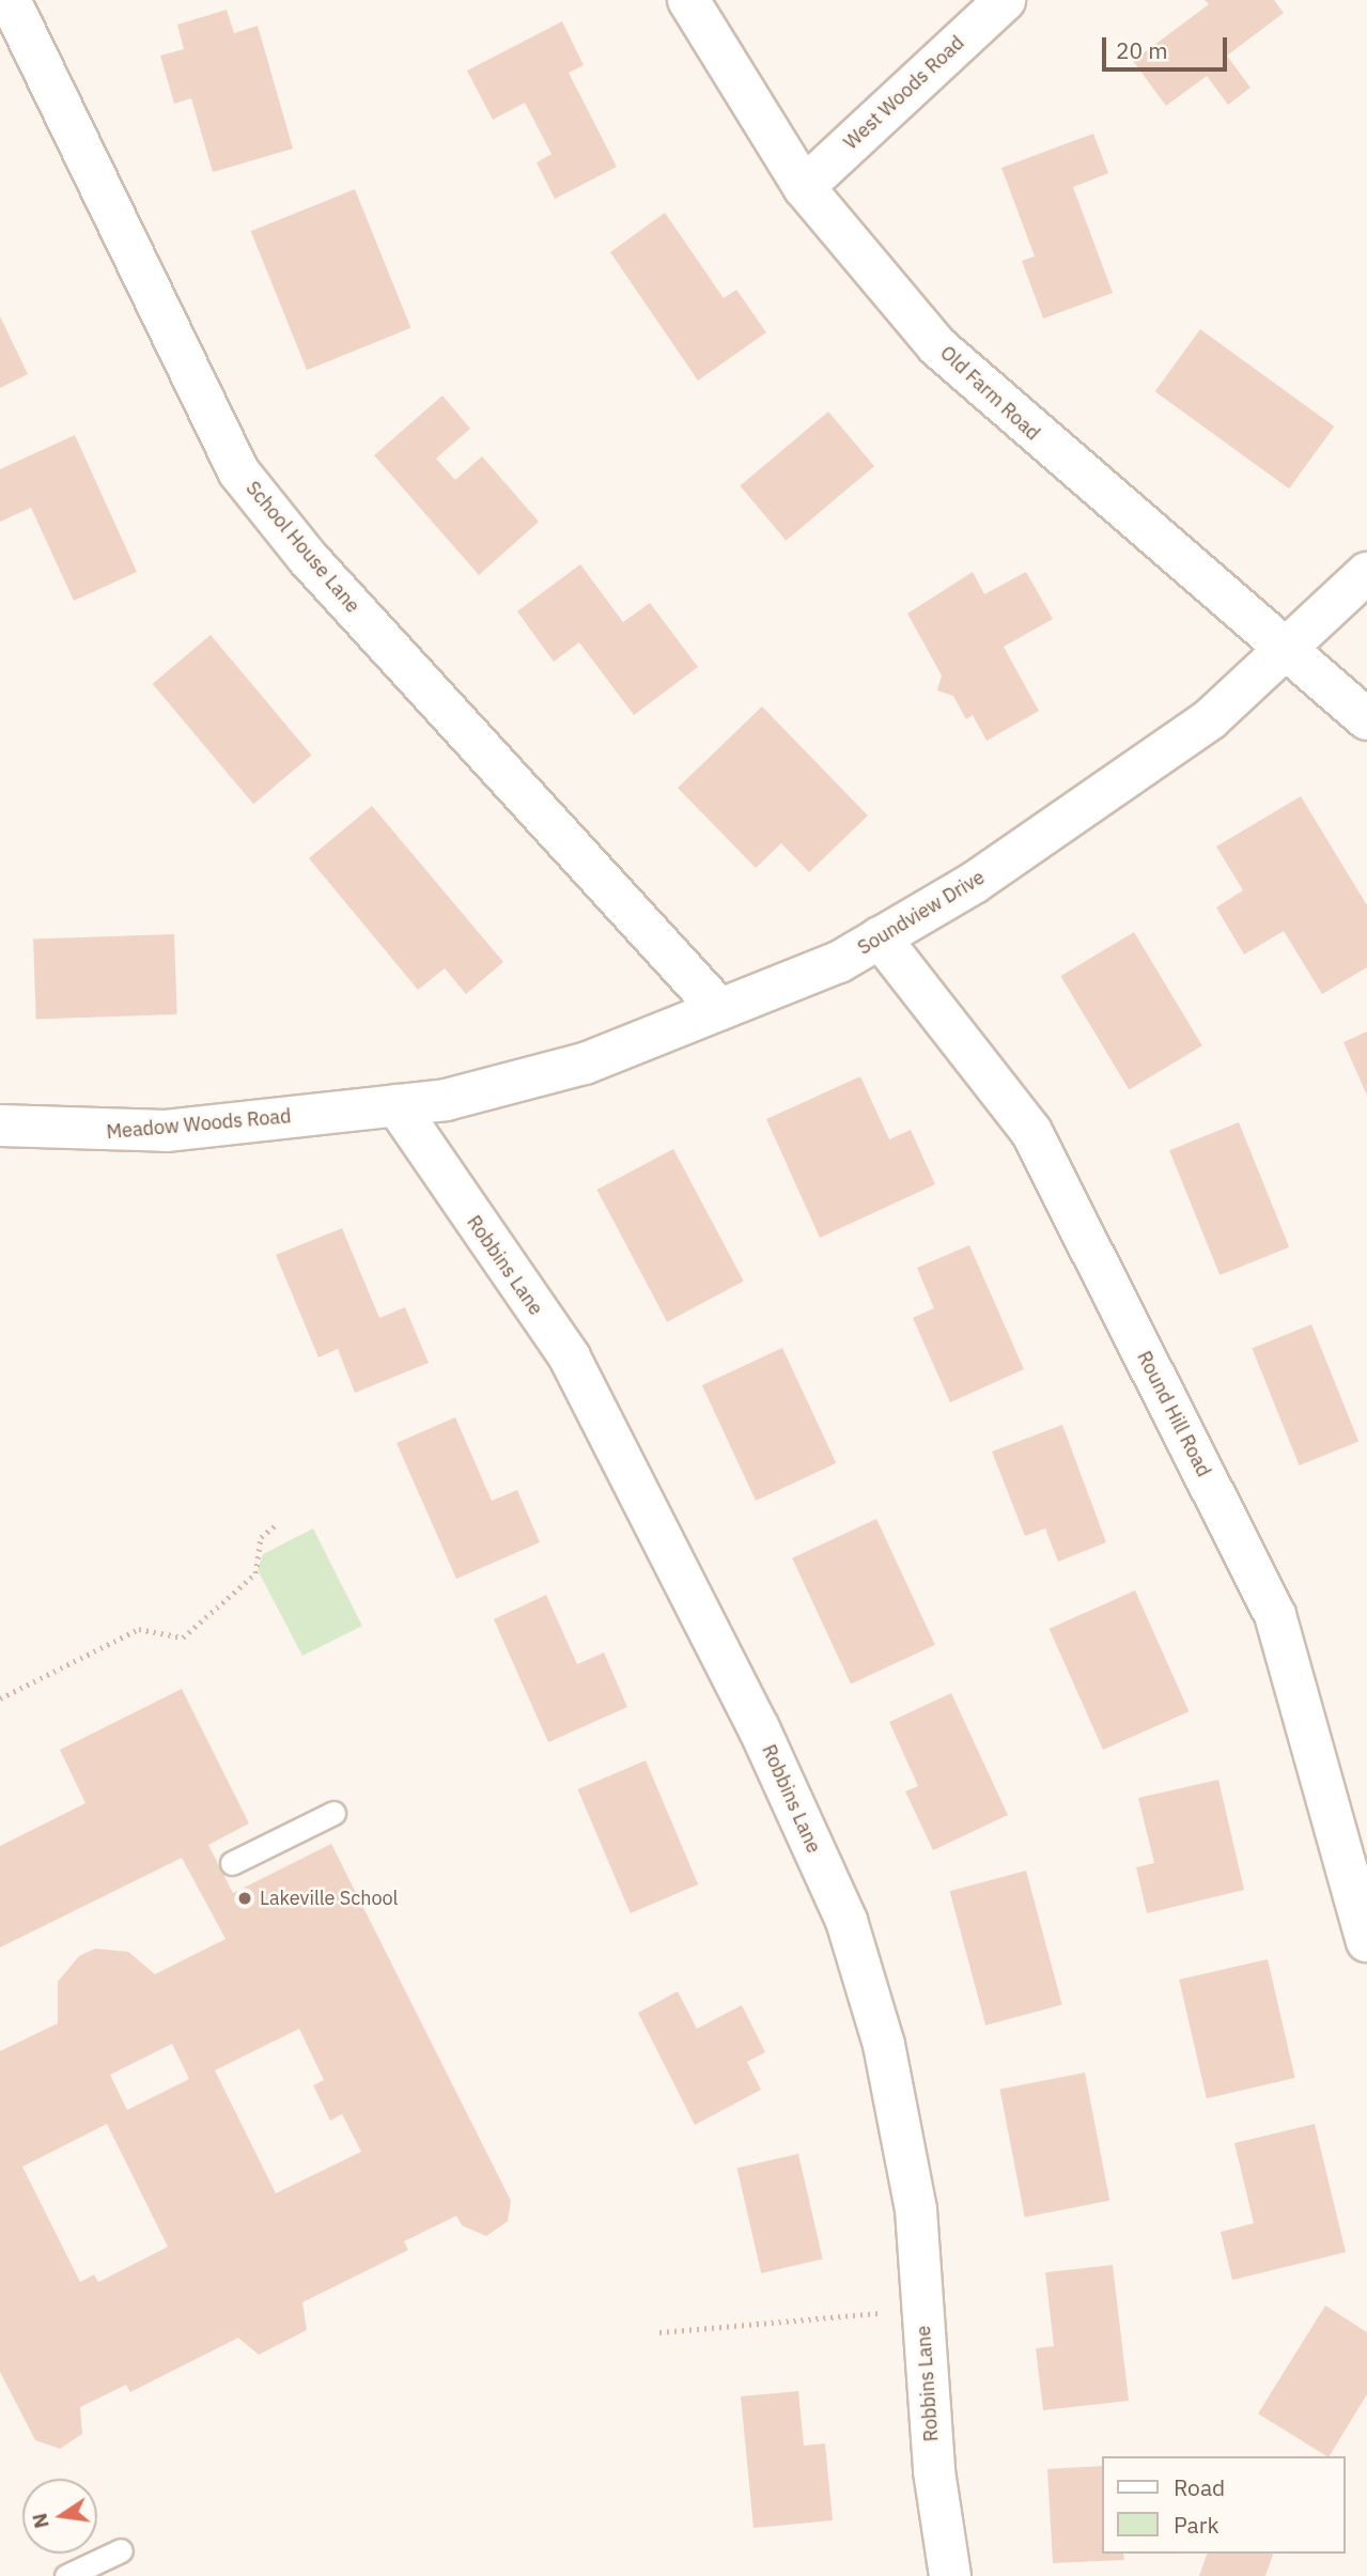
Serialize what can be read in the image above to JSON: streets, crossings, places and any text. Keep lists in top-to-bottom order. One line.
{"streets":{"street":["West Woods Road","Old Farm Road","School House Lane","Soundview Drive","Meadow Woods Road","Robbins Lane","Round Hill Road"]},"crossings":[["West Woods Road","Old Farm Road"],["Old Farm Road","Soundview Drive"],["School House Lane","Soundview Drive"],["Soundview Drive","Meadow Woods Road"],["Soundview Drive","Robbins Lane"],["Soundview Drive","Round Hill Road"],["Meadow Woods Road","Robbins Lane"]],"places":["Lakeville School"],"legend":["Road","Park"],"scale_bar":"20 m","north":"left"}
